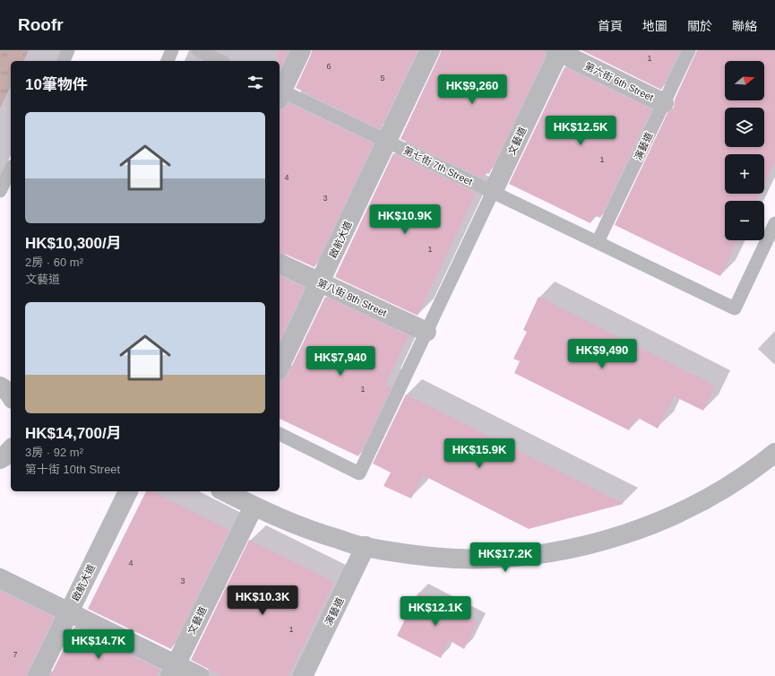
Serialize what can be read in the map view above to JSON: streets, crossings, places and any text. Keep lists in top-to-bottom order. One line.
{"streets":{"street":["第六街 6th Street","文藝道","演藝道","啟航大道","第八街 8th Street"],"lane":["第七街 7th Street"]},"crossings":[["第六街 6th Street","文藝道"],["第六街 6th Street","演藝道"],["文藝道","第七街 7th Street"],["演藝道","第七街 7th Street"],["第七街 7th Street","啟航大道"],["啟航大道","第八街 8th Street"]],"house_numbers":["1","6","5","1","4","3","1","1","4","3","1","7"],"north":"right","page":{"header":"Roofr","nav":["首頁","地圖","關於","聯絡"],"map_buttons":["+","−"],"heading":"10筆物件","price":["HK$9,260","HK$12.5K","HK$10.9K","HK$9,490","HK$7,940","HK$15.9K","HK$17.2K","HK$10.3K","HK$12.1K","HK$14.7K"],"list":[{"name":"HK$10,300/月","note":"2房 · 60 m² · 文藝道"},{"name":"HK$14,700/月","note":"3房 · 92 m² · 第十街 10th Street"}]}}
